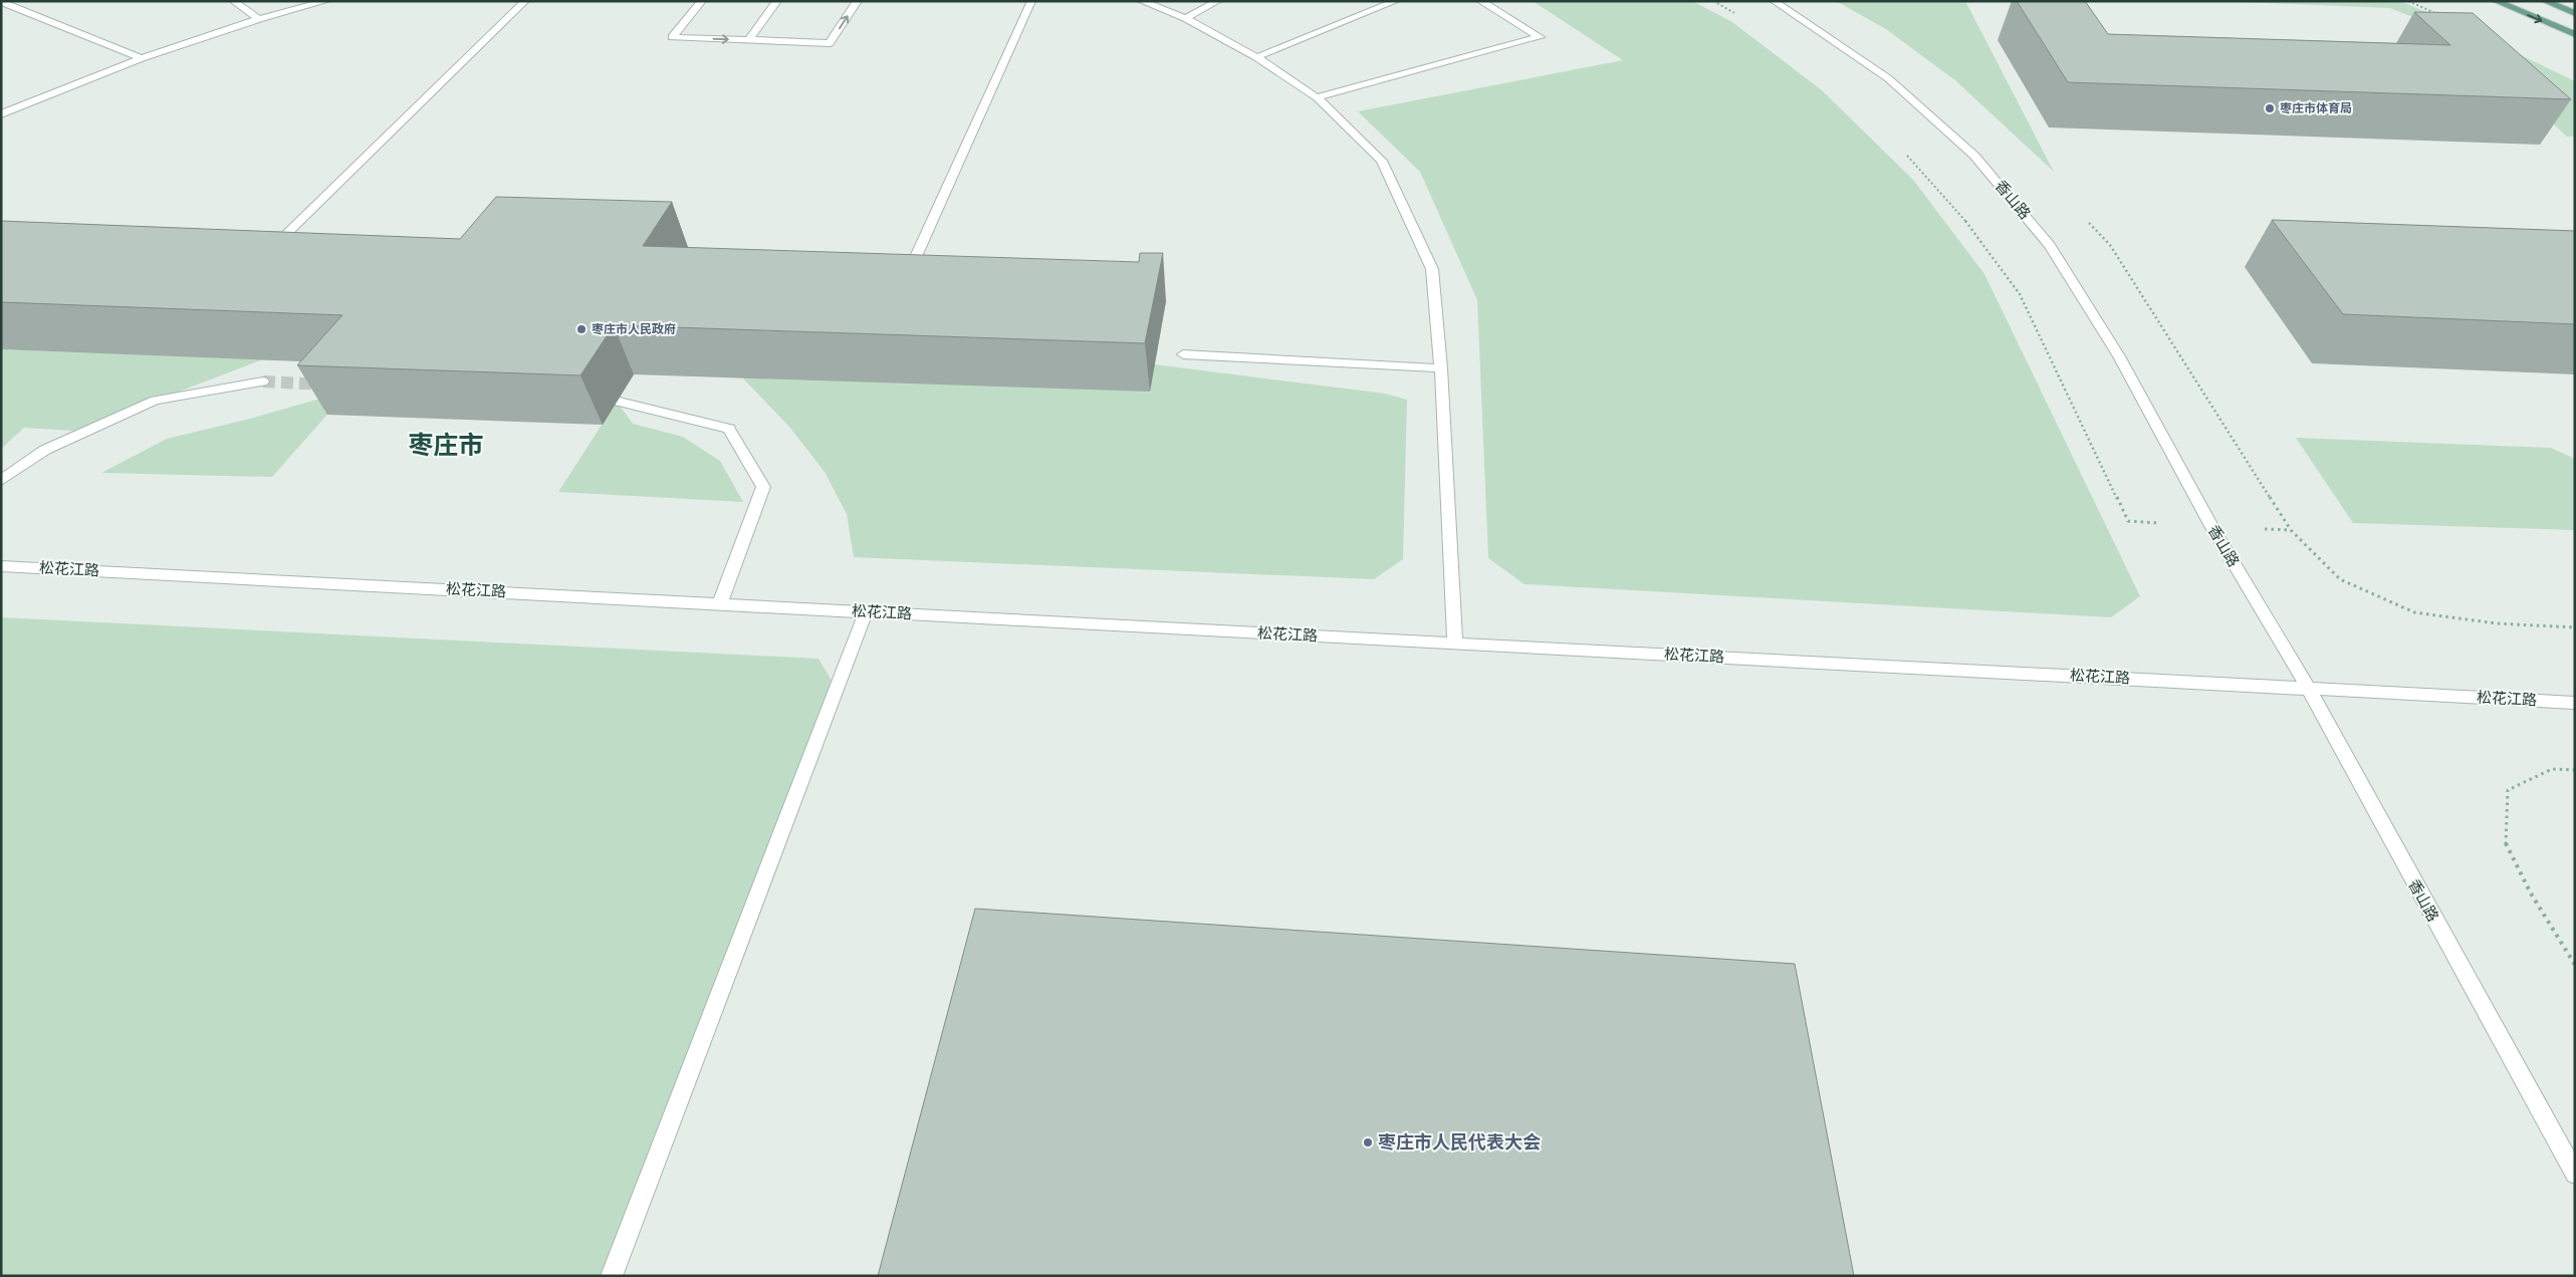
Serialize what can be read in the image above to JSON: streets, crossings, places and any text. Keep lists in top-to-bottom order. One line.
{"streets":{"street":["香山路","松花江路"]},"crossings":[["香山路","松花江路"]],"districts":["枣庄市"],"places":["枣庄市体育局","枣庄市人民政府","枣庄市人民代表大会"]}
